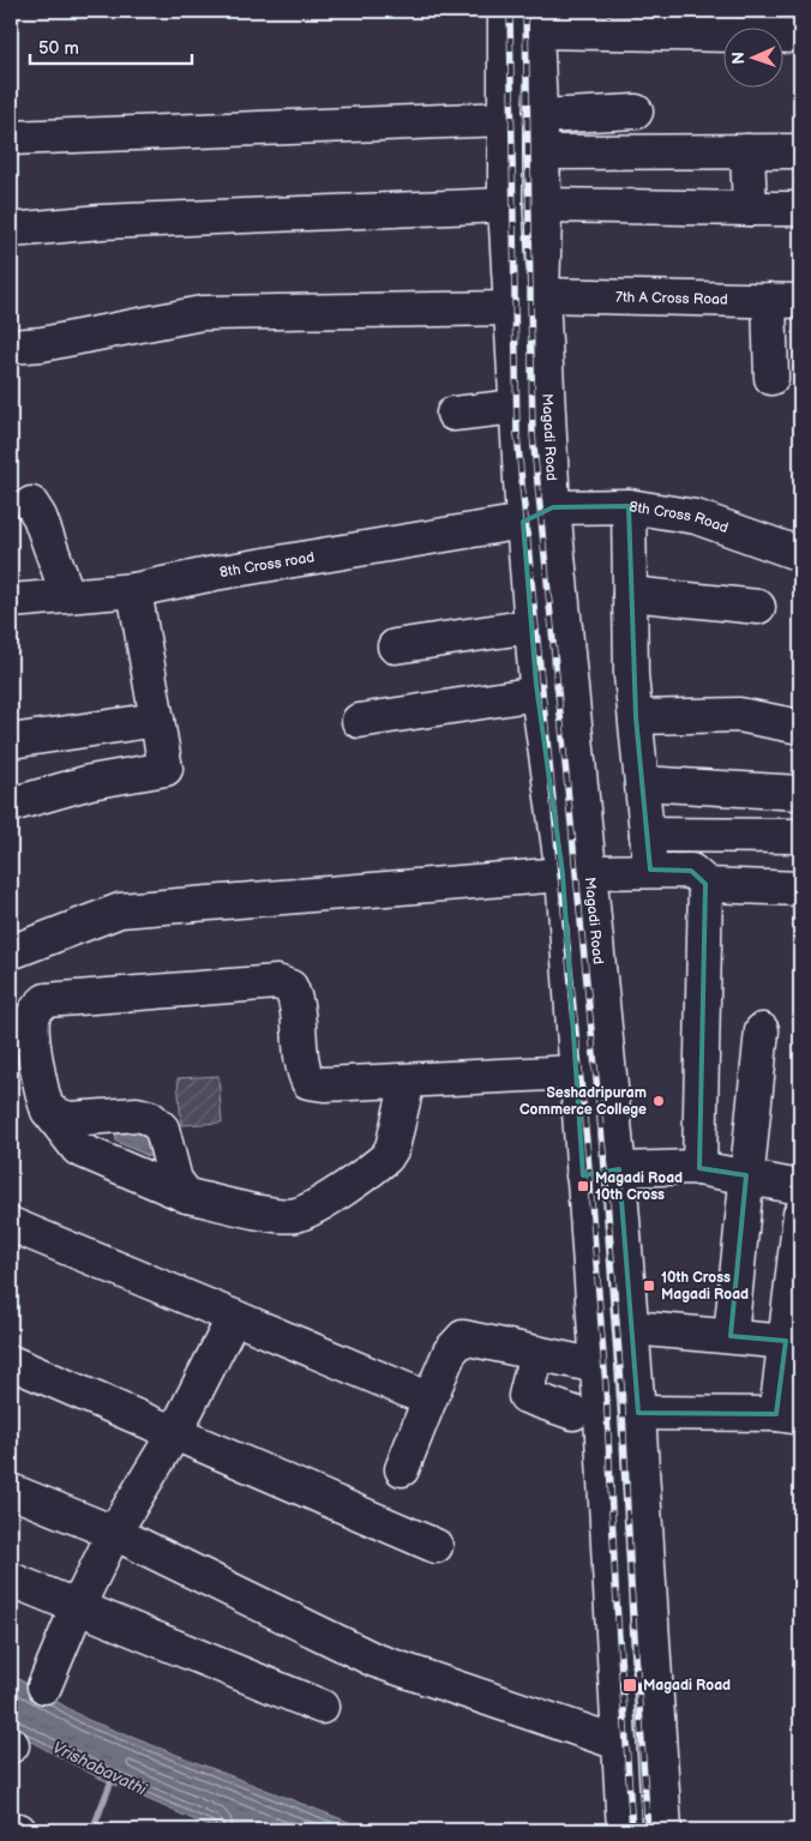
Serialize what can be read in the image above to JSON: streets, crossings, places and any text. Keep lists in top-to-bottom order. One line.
{"streets":{"street":["7th A Cross Road","Magadi Road","8th Cross Road","8th Cross road"]},"crossings":[["7th A Cross Road","Magadi Road"],["Magadi Road","8th Cross Road"],["Magadi Road","8th Cross road"],["8th Cross Road","8th Cross road"]],"water":["Vrishabavathi"],"places":{"other":["Seshadripuram Commerce College"],"transit":["Magadi Road 10th Cross","10th Cross Magadi Road","Magadi Road"]},"scale_bar":"50 m","north":"left"}
